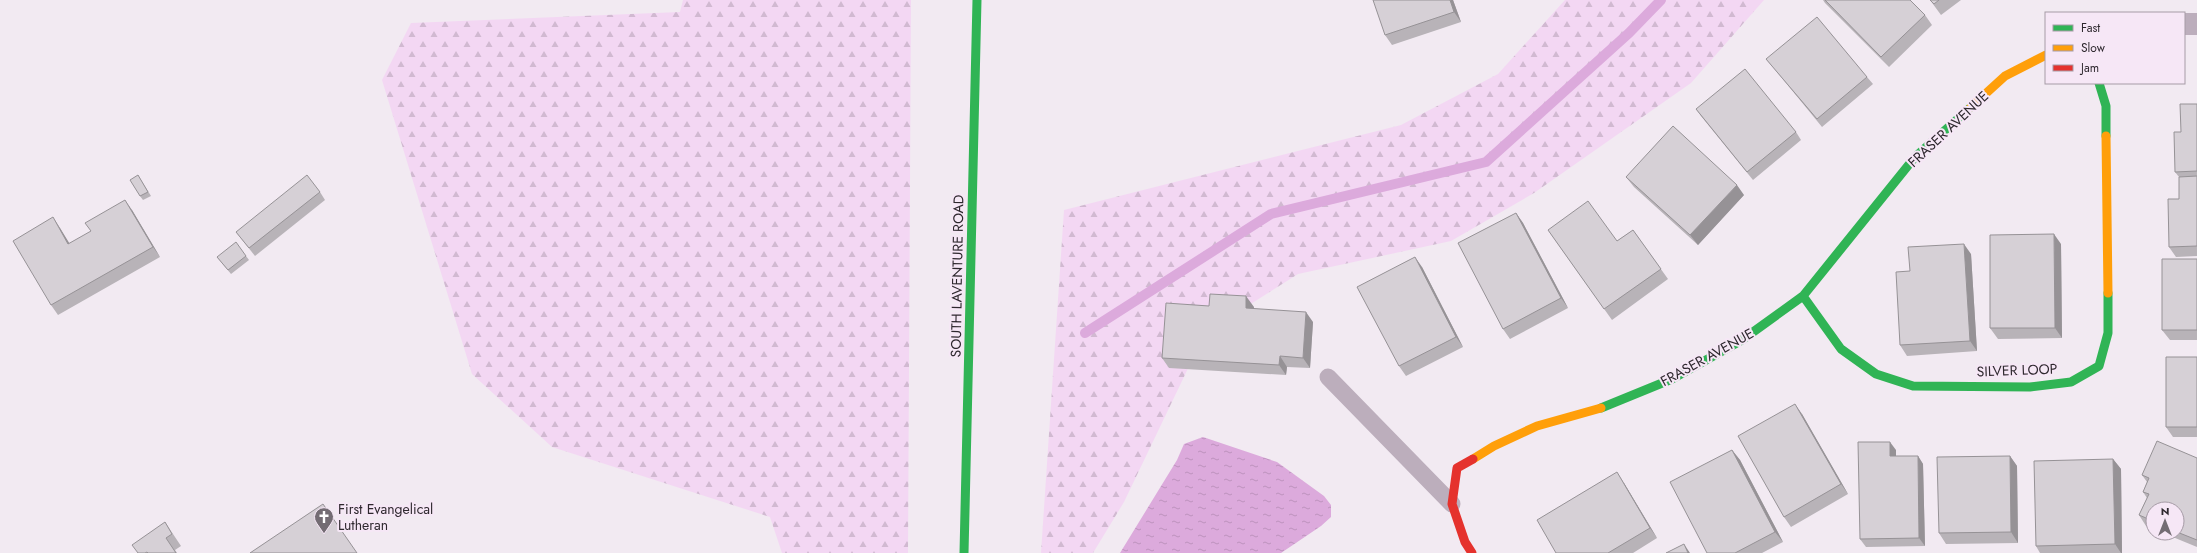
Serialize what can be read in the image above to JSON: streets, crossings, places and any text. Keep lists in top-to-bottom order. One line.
{"streets":{"street":["FRASER AVENUE","SOUTH LAVENTURE ROAD","SILVER LOOP"]},"crossings":[["FRASER AVENUE","SILVER LOOP"]],"places":{"church":["First Evangelical Lutheran"]},"legend":["Fast","Slow","Jam"],"north":"top"}
